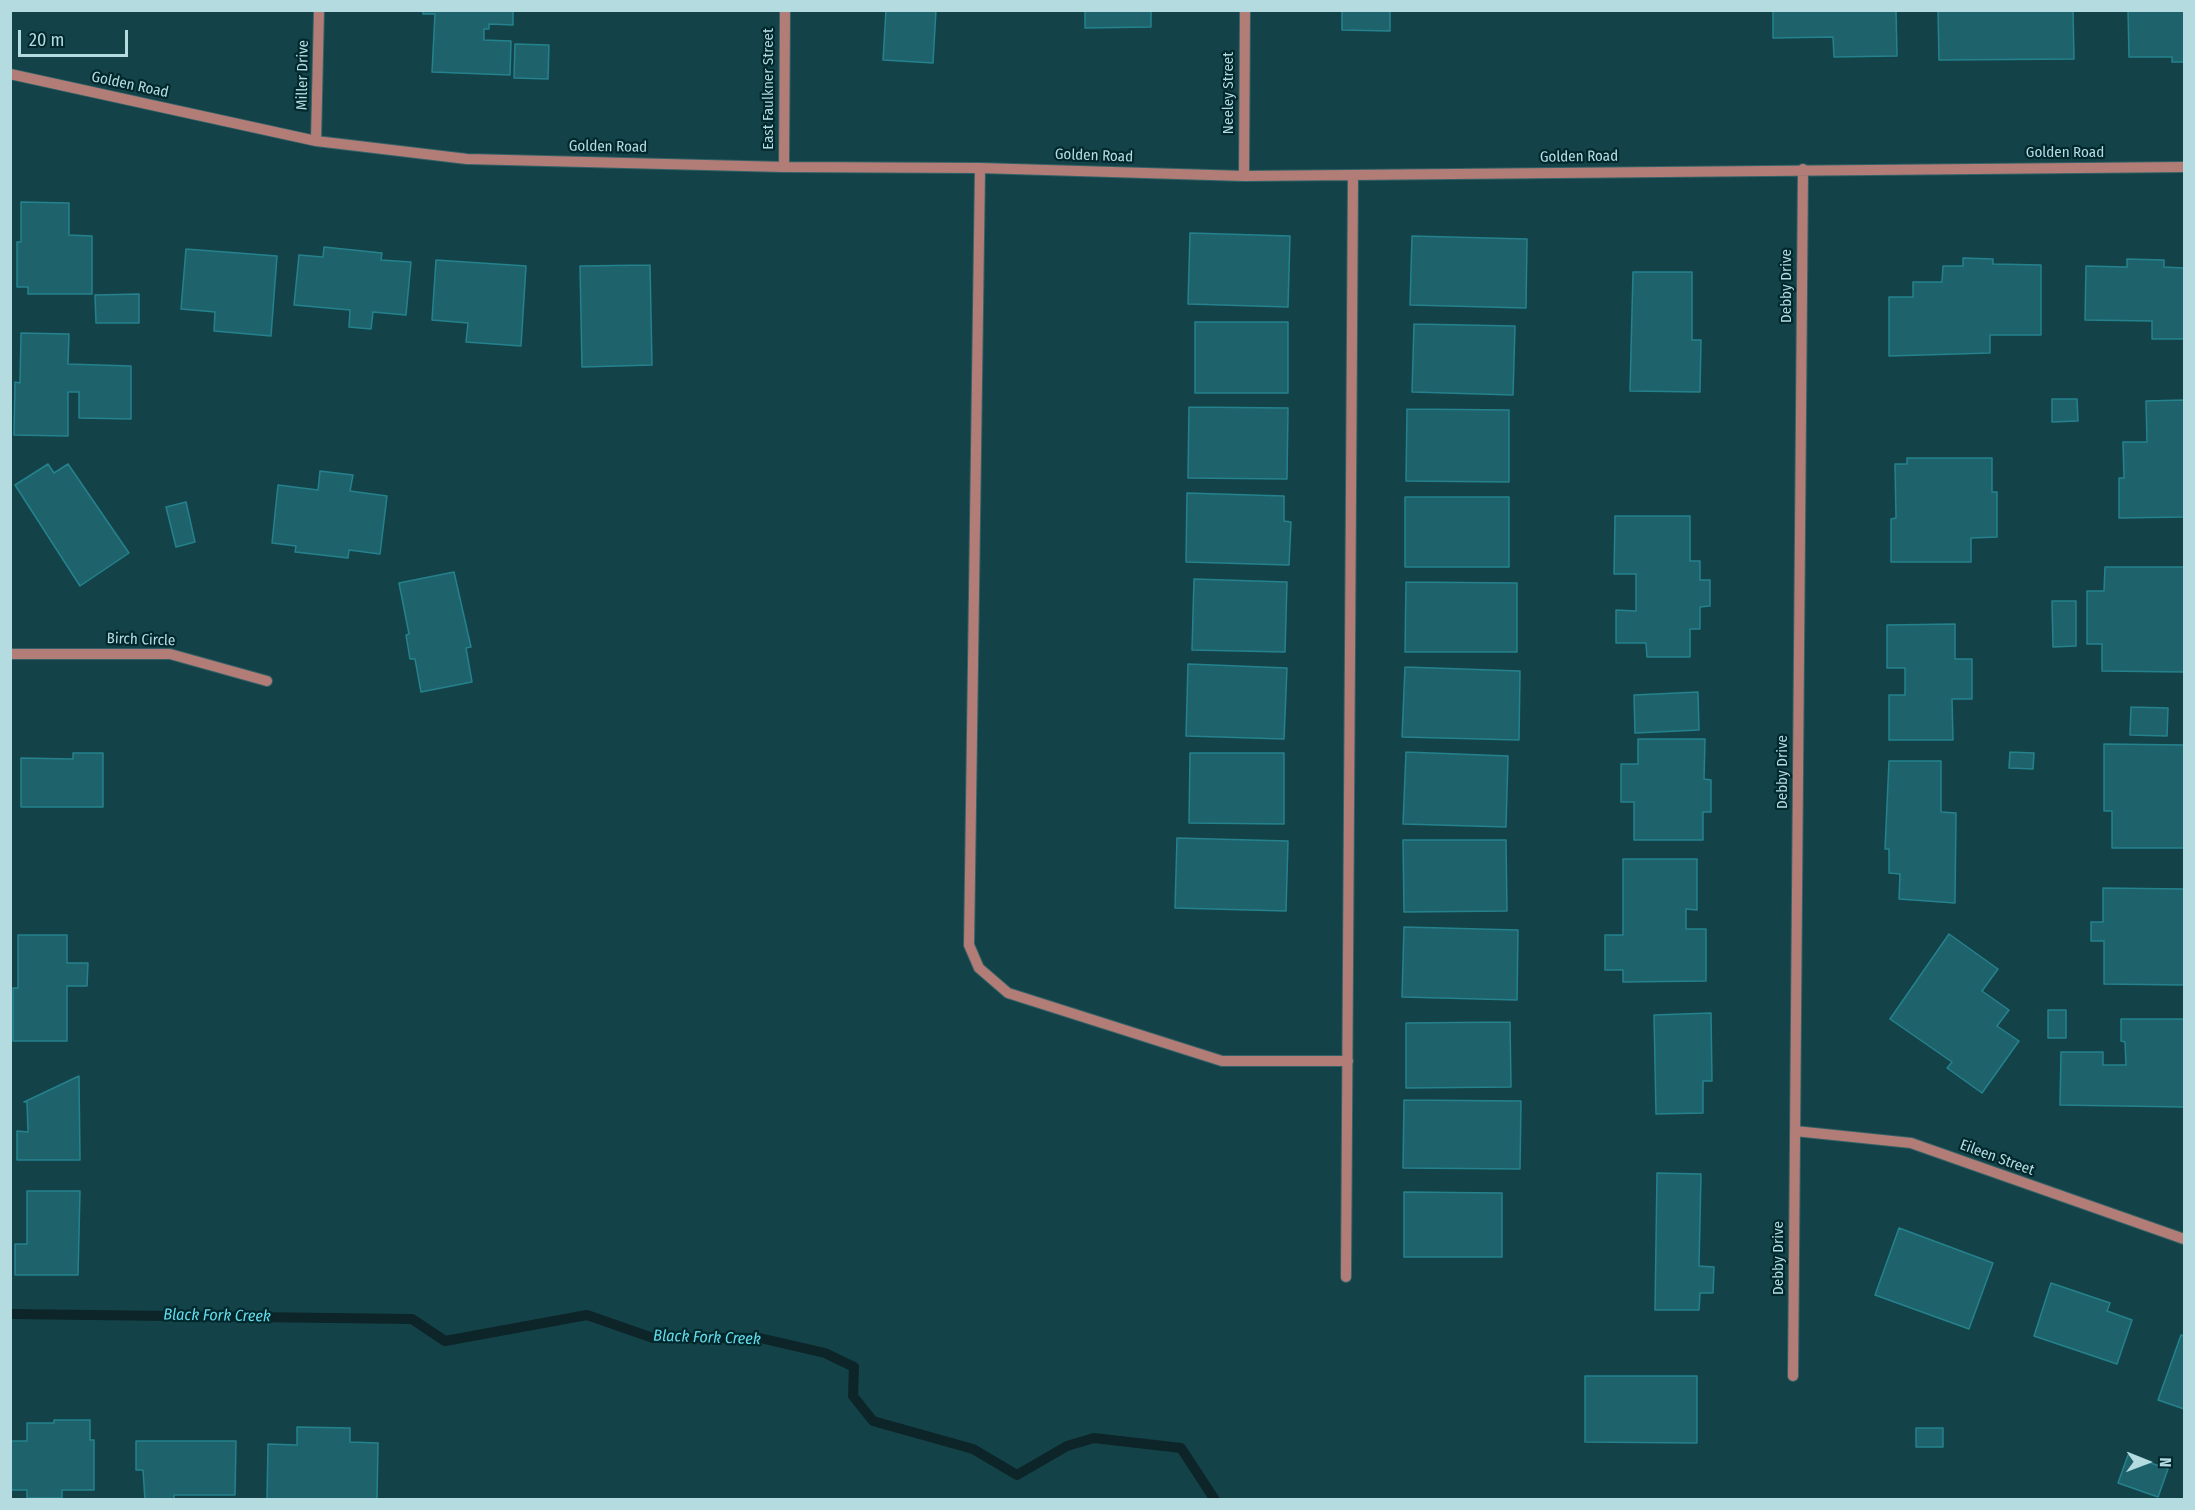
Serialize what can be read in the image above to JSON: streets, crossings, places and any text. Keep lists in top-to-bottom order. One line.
{"streets":{"street":["Miller Drive","Golden Road","East Faulkner Street","Neeley Street","Debby Drive","Birch Circle","Eileen Street"]},"crossings":[["Miller Drive","Golden Road"],["Golden Road","East Faulkner Street"],["Golden Road","Neeley Street"],["Golden Road","Debby Drive"],["Debby Drive","Eileen Street"]],"water":["Black Fork Creek"],"scale_bar":"20 m","north":"right"}
